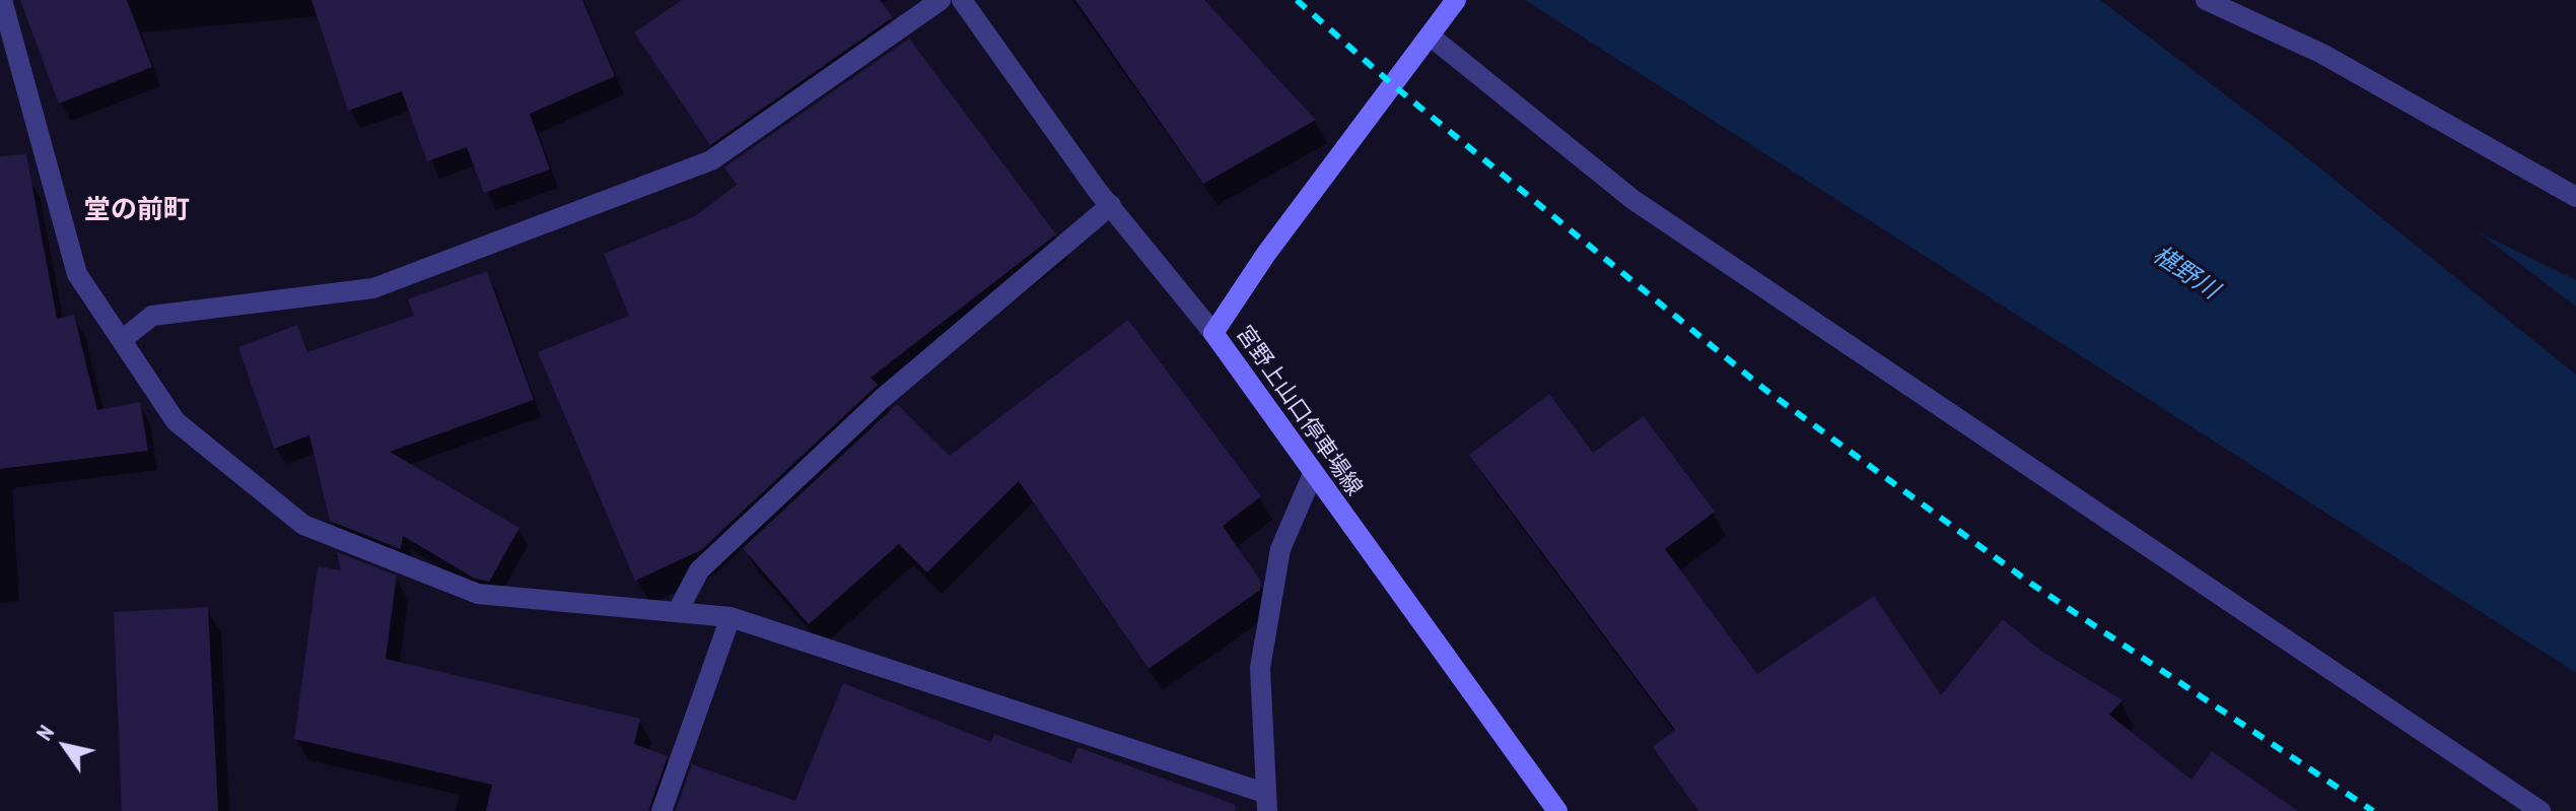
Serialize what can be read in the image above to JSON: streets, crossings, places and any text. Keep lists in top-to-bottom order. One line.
{"streets":{"main road":["宮野上山口停車場線"]},"districts":["堂の前町"],"water":["椹野川"],"north":"top left"}
